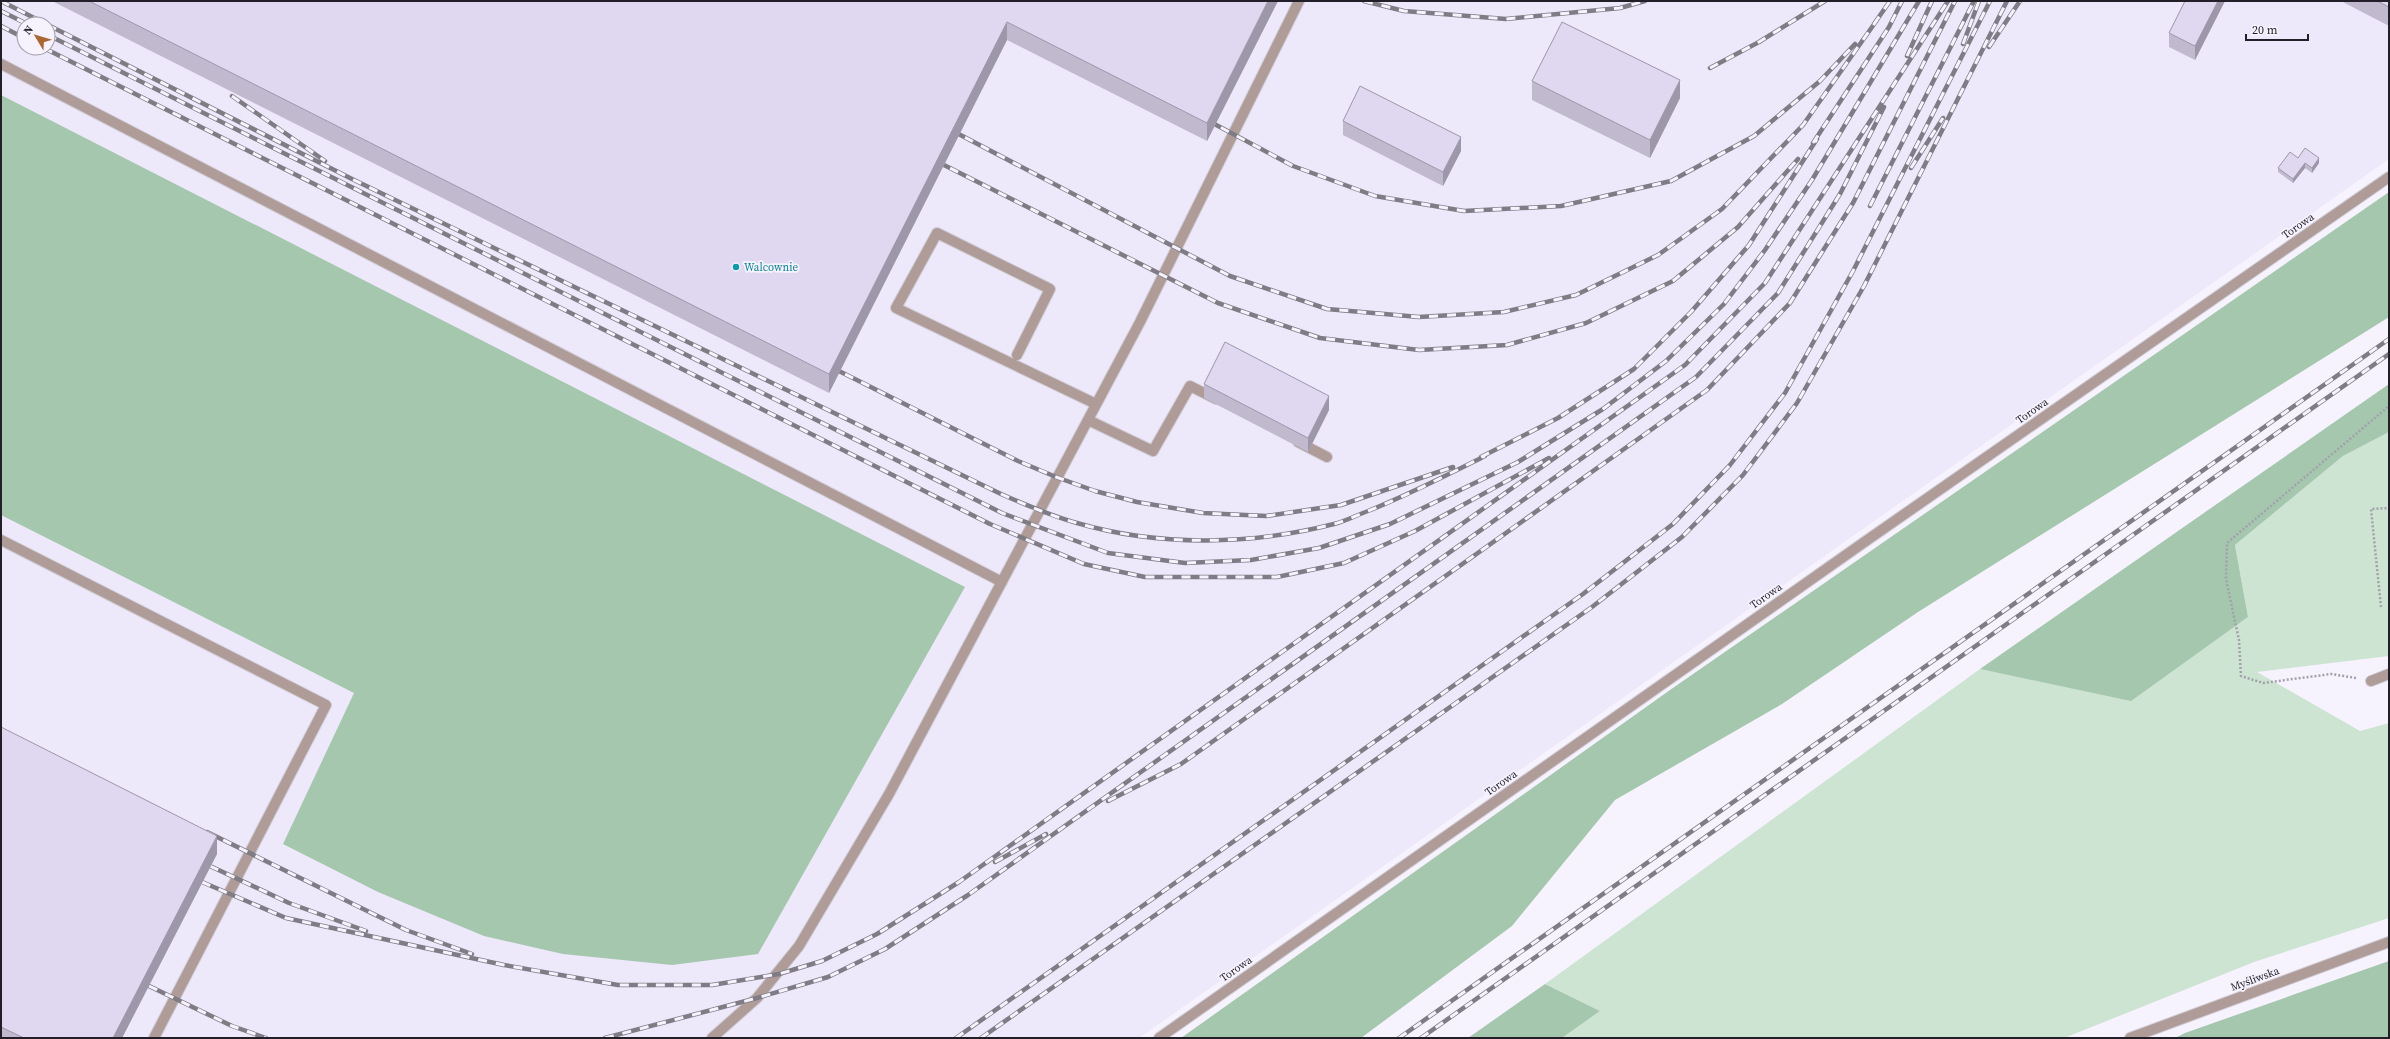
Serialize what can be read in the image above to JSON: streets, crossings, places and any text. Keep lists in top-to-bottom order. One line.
{"streets":{"street":["Torowa","Myśliwska"]},"places":["Walcownie"],"scale_bar":"20 m","north":"top left"}
